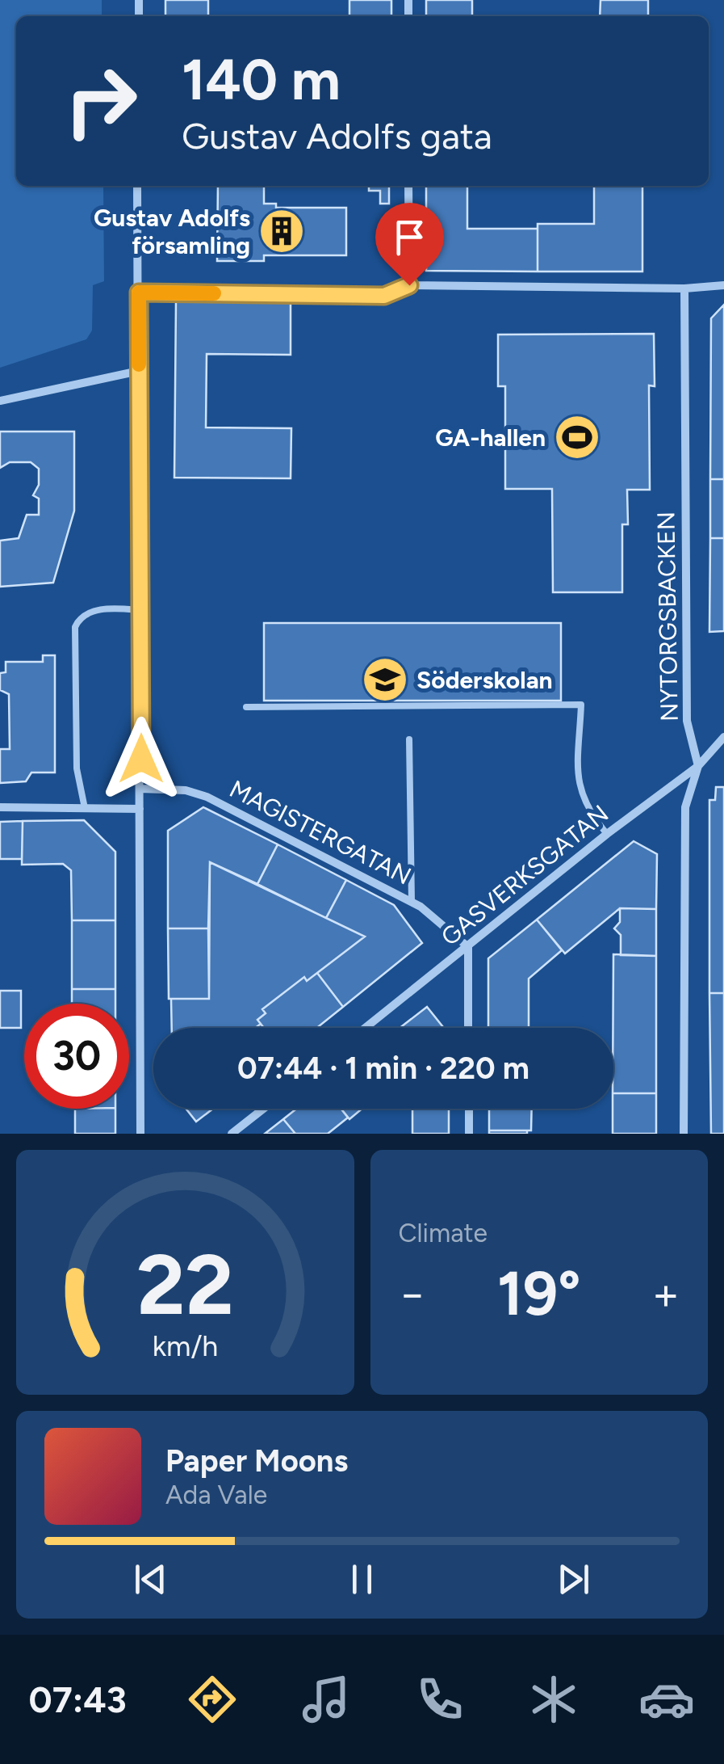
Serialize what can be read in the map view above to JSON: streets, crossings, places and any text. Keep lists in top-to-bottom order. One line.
{"streets":{"street":["NYTORGSBACKEN","MAGISTERGATAN","GASVERKSGATAN"]},"crossings":[["NYTORGSBACKEN","GASVERKSGATAN"],["MAGISTERGATAN","GASVERKSGATAN"]],"places":{"building":["Gustav Adolfs församling"],"sports":["GA-hallen"],"school or university":["Söderskolan"]},"page":{"turn":["140 m","Gustav Adolfs gata"],"limit":"30","trip":"07:44 · 1 min · 220 m","tile":"Climate","heat":["−","19°","+"],"song":["Paper Moons","Ada Vale"],"tabs":"07:43","gauge":["22","km/h"]}}
